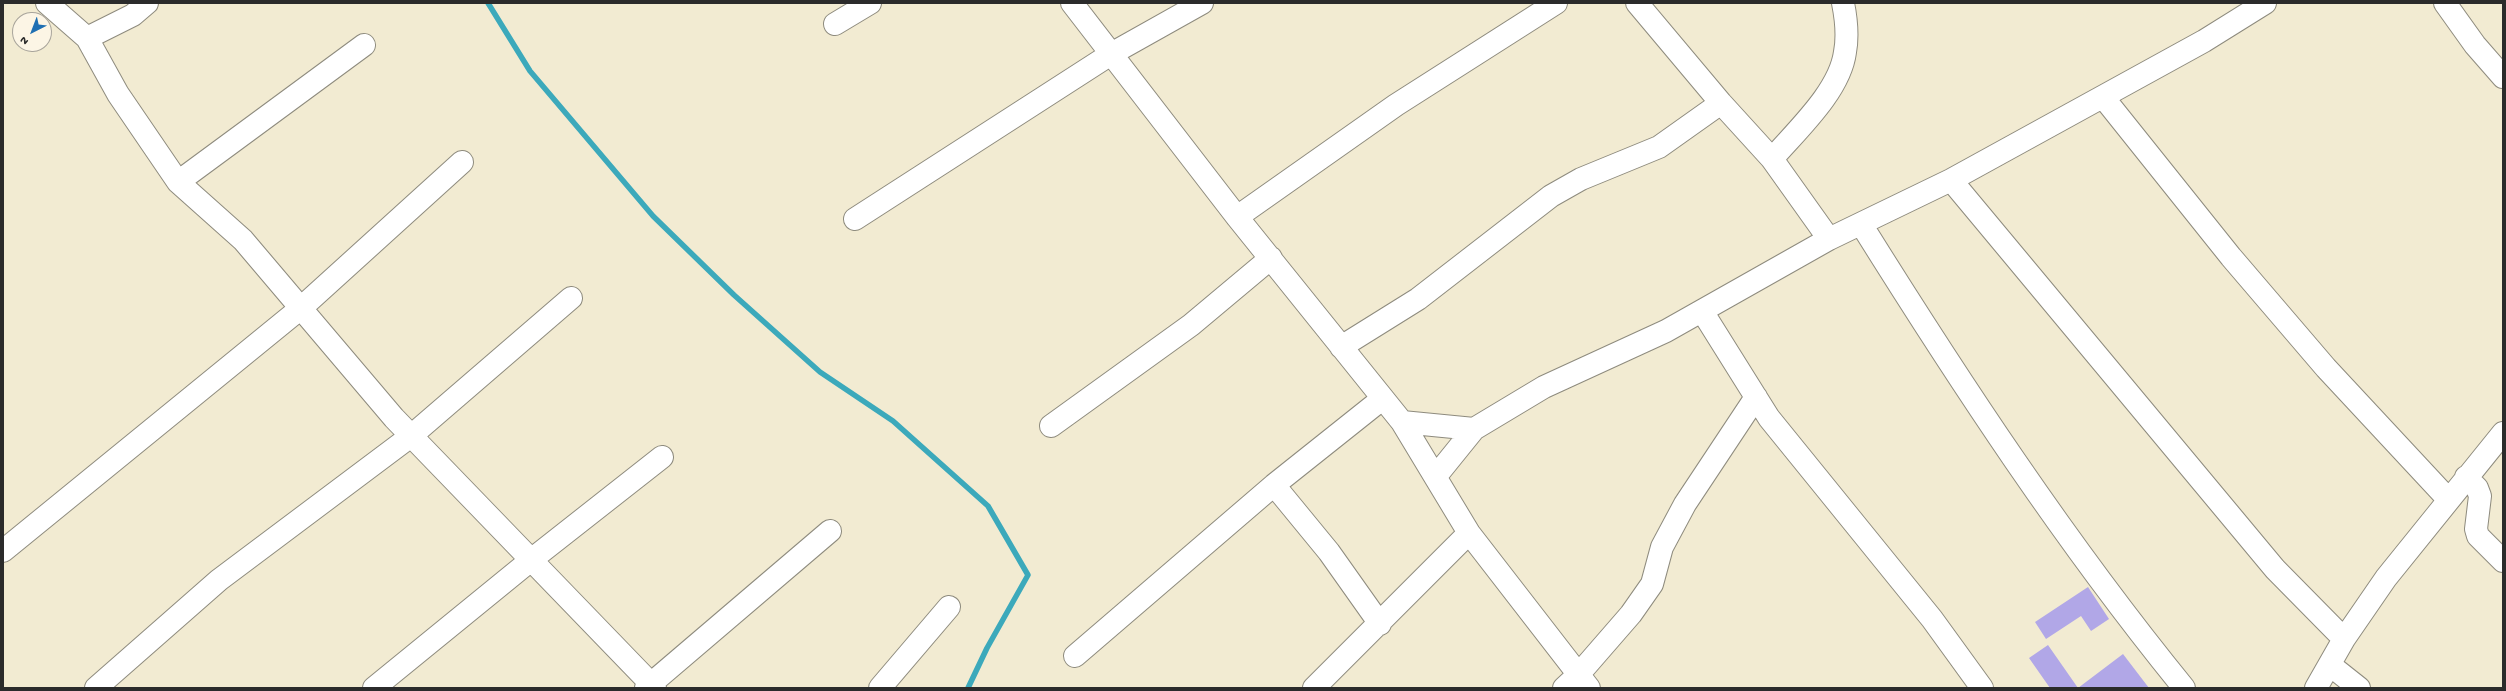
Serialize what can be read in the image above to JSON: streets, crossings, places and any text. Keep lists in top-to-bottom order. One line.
{"north":"bottom left"}
